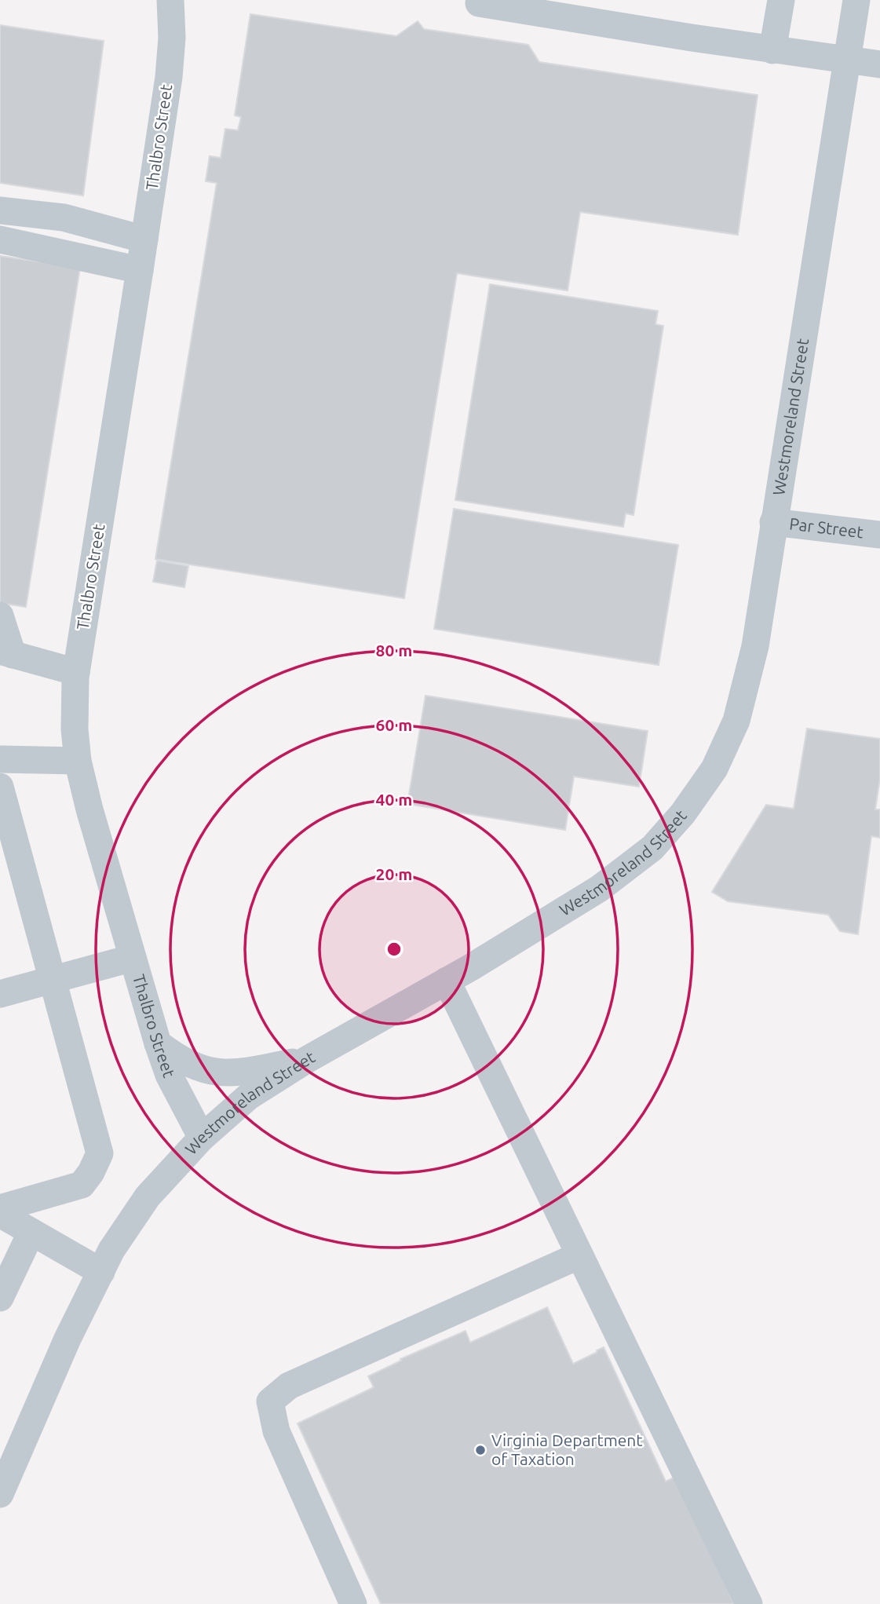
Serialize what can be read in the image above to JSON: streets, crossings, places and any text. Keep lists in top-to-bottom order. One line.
{"streets":{"street":["Thalbro Street","Westmoreland Street","Par Street"]},"crossings":[["Thalbro Street","Westmoreland Street"],["Westmoreland Street","Par Street"]],"places":["Virginia Department of Taxation"],"rings":["80 m","60 m","40 m","20 m"]}
